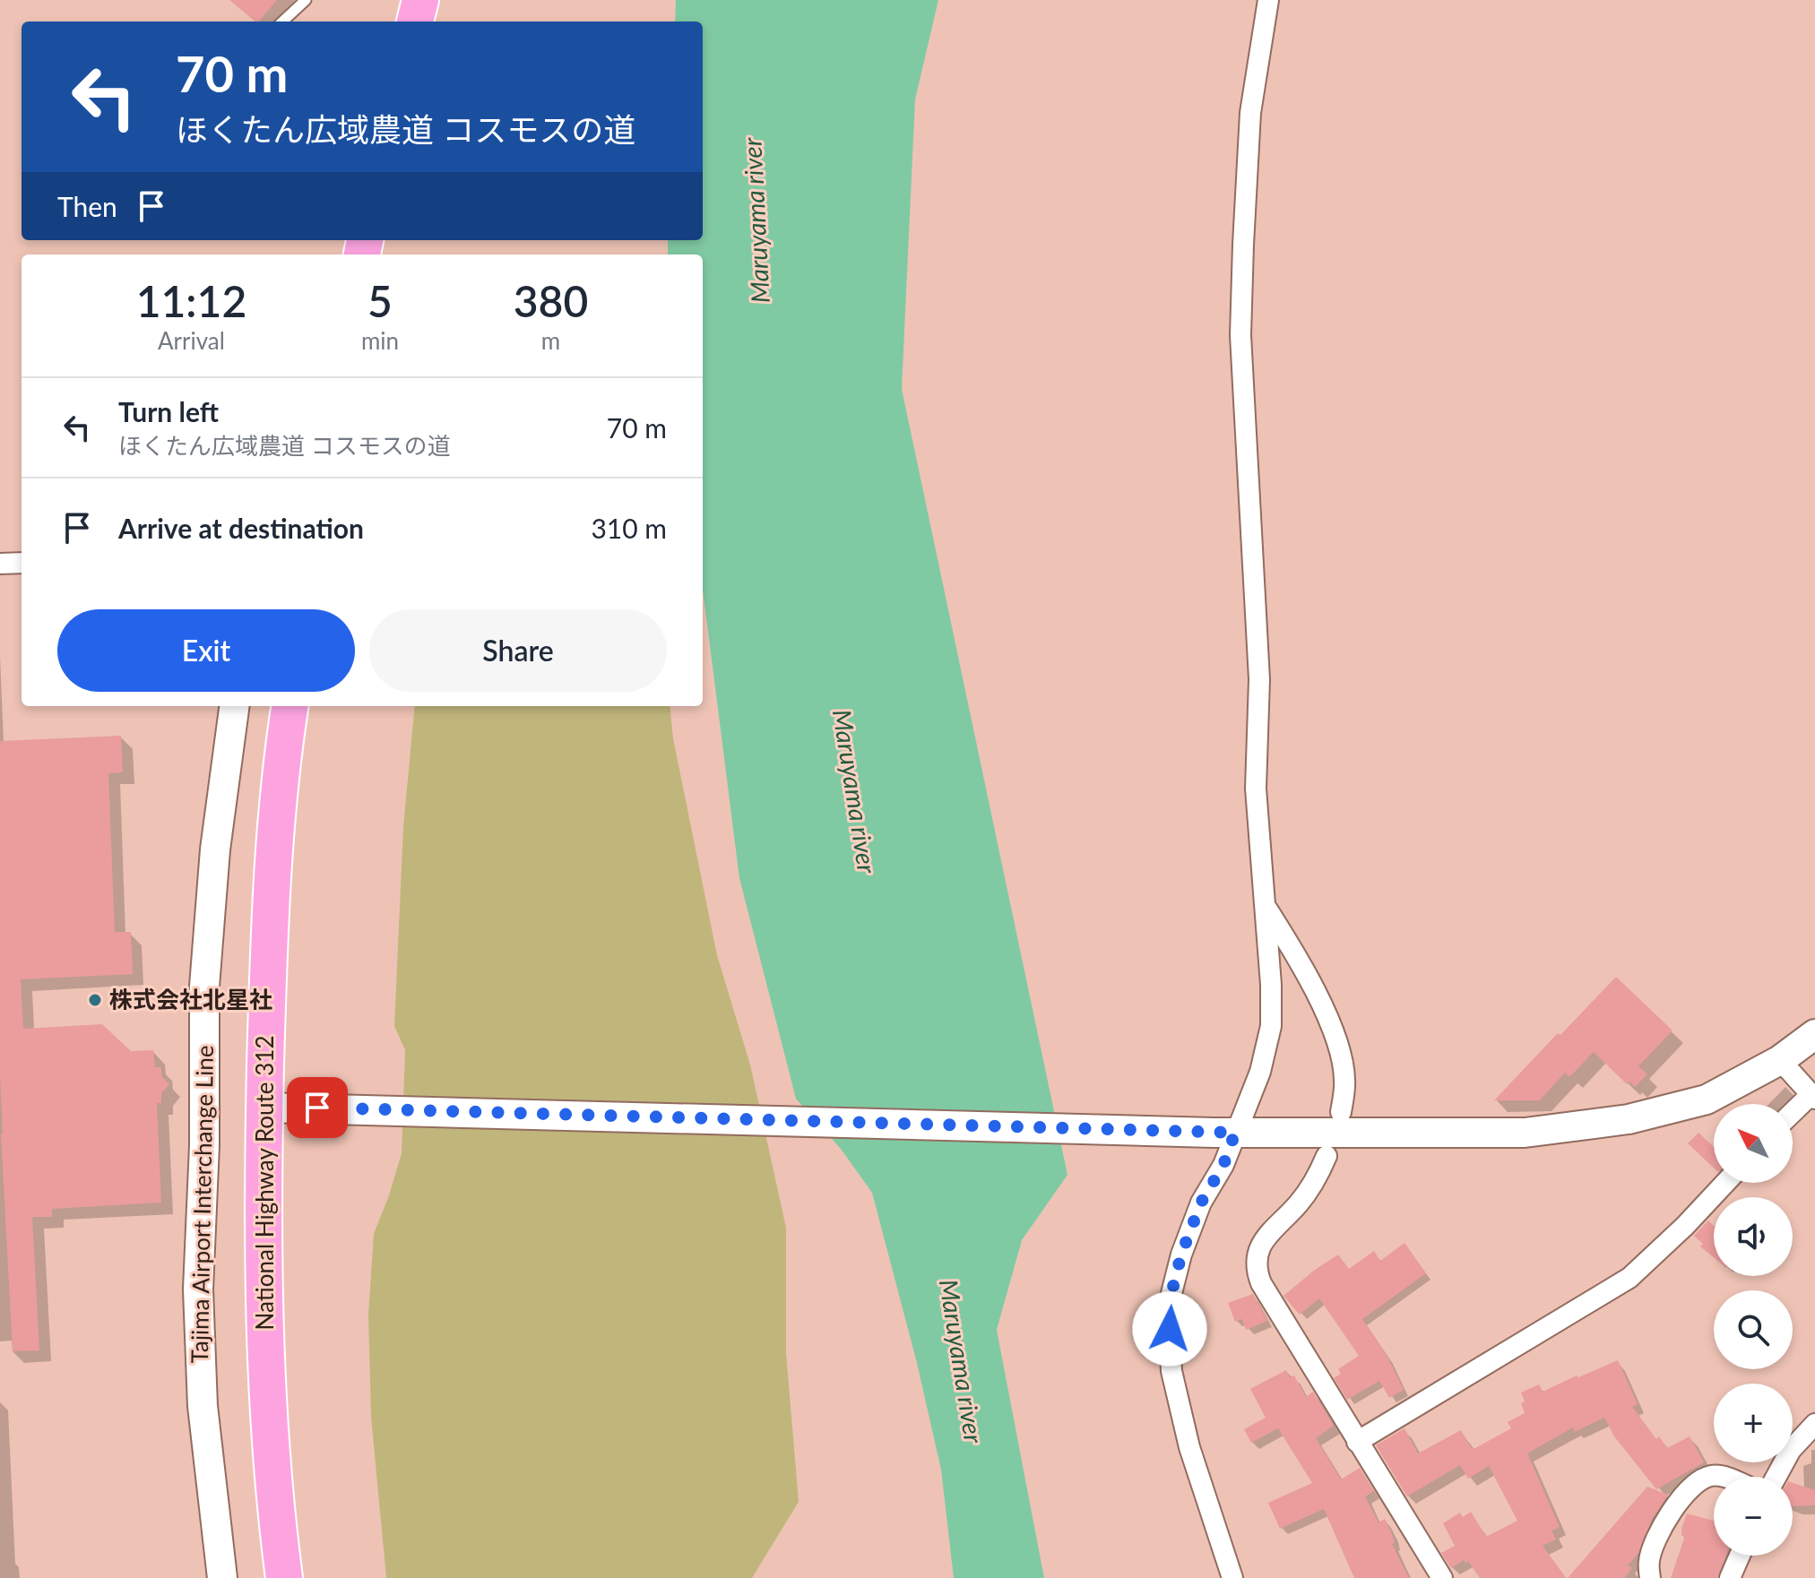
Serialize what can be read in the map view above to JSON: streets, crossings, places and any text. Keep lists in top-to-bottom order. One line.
{"streets":{"highway":["National Highway Route 312"],"street":["Tajima Airport Interchange Line"]},"water":["Maruyama river"],"places":["株式会社北星社"],"north":"top left","page":{"turn":["70 m","ほくたん広域農道 コスモスの道"],"then":"Then","eta":["11:12","Arrival","5","min","380","m"],"list":[{"name":"Turn left","note":"ほくたん広域農道 コスモスの道","value":"70 m"},{"name":"Arrive at destination","value":"310 m"}],"buttons":["Exit","Share"],"map_buttons":["+","−"]}}
